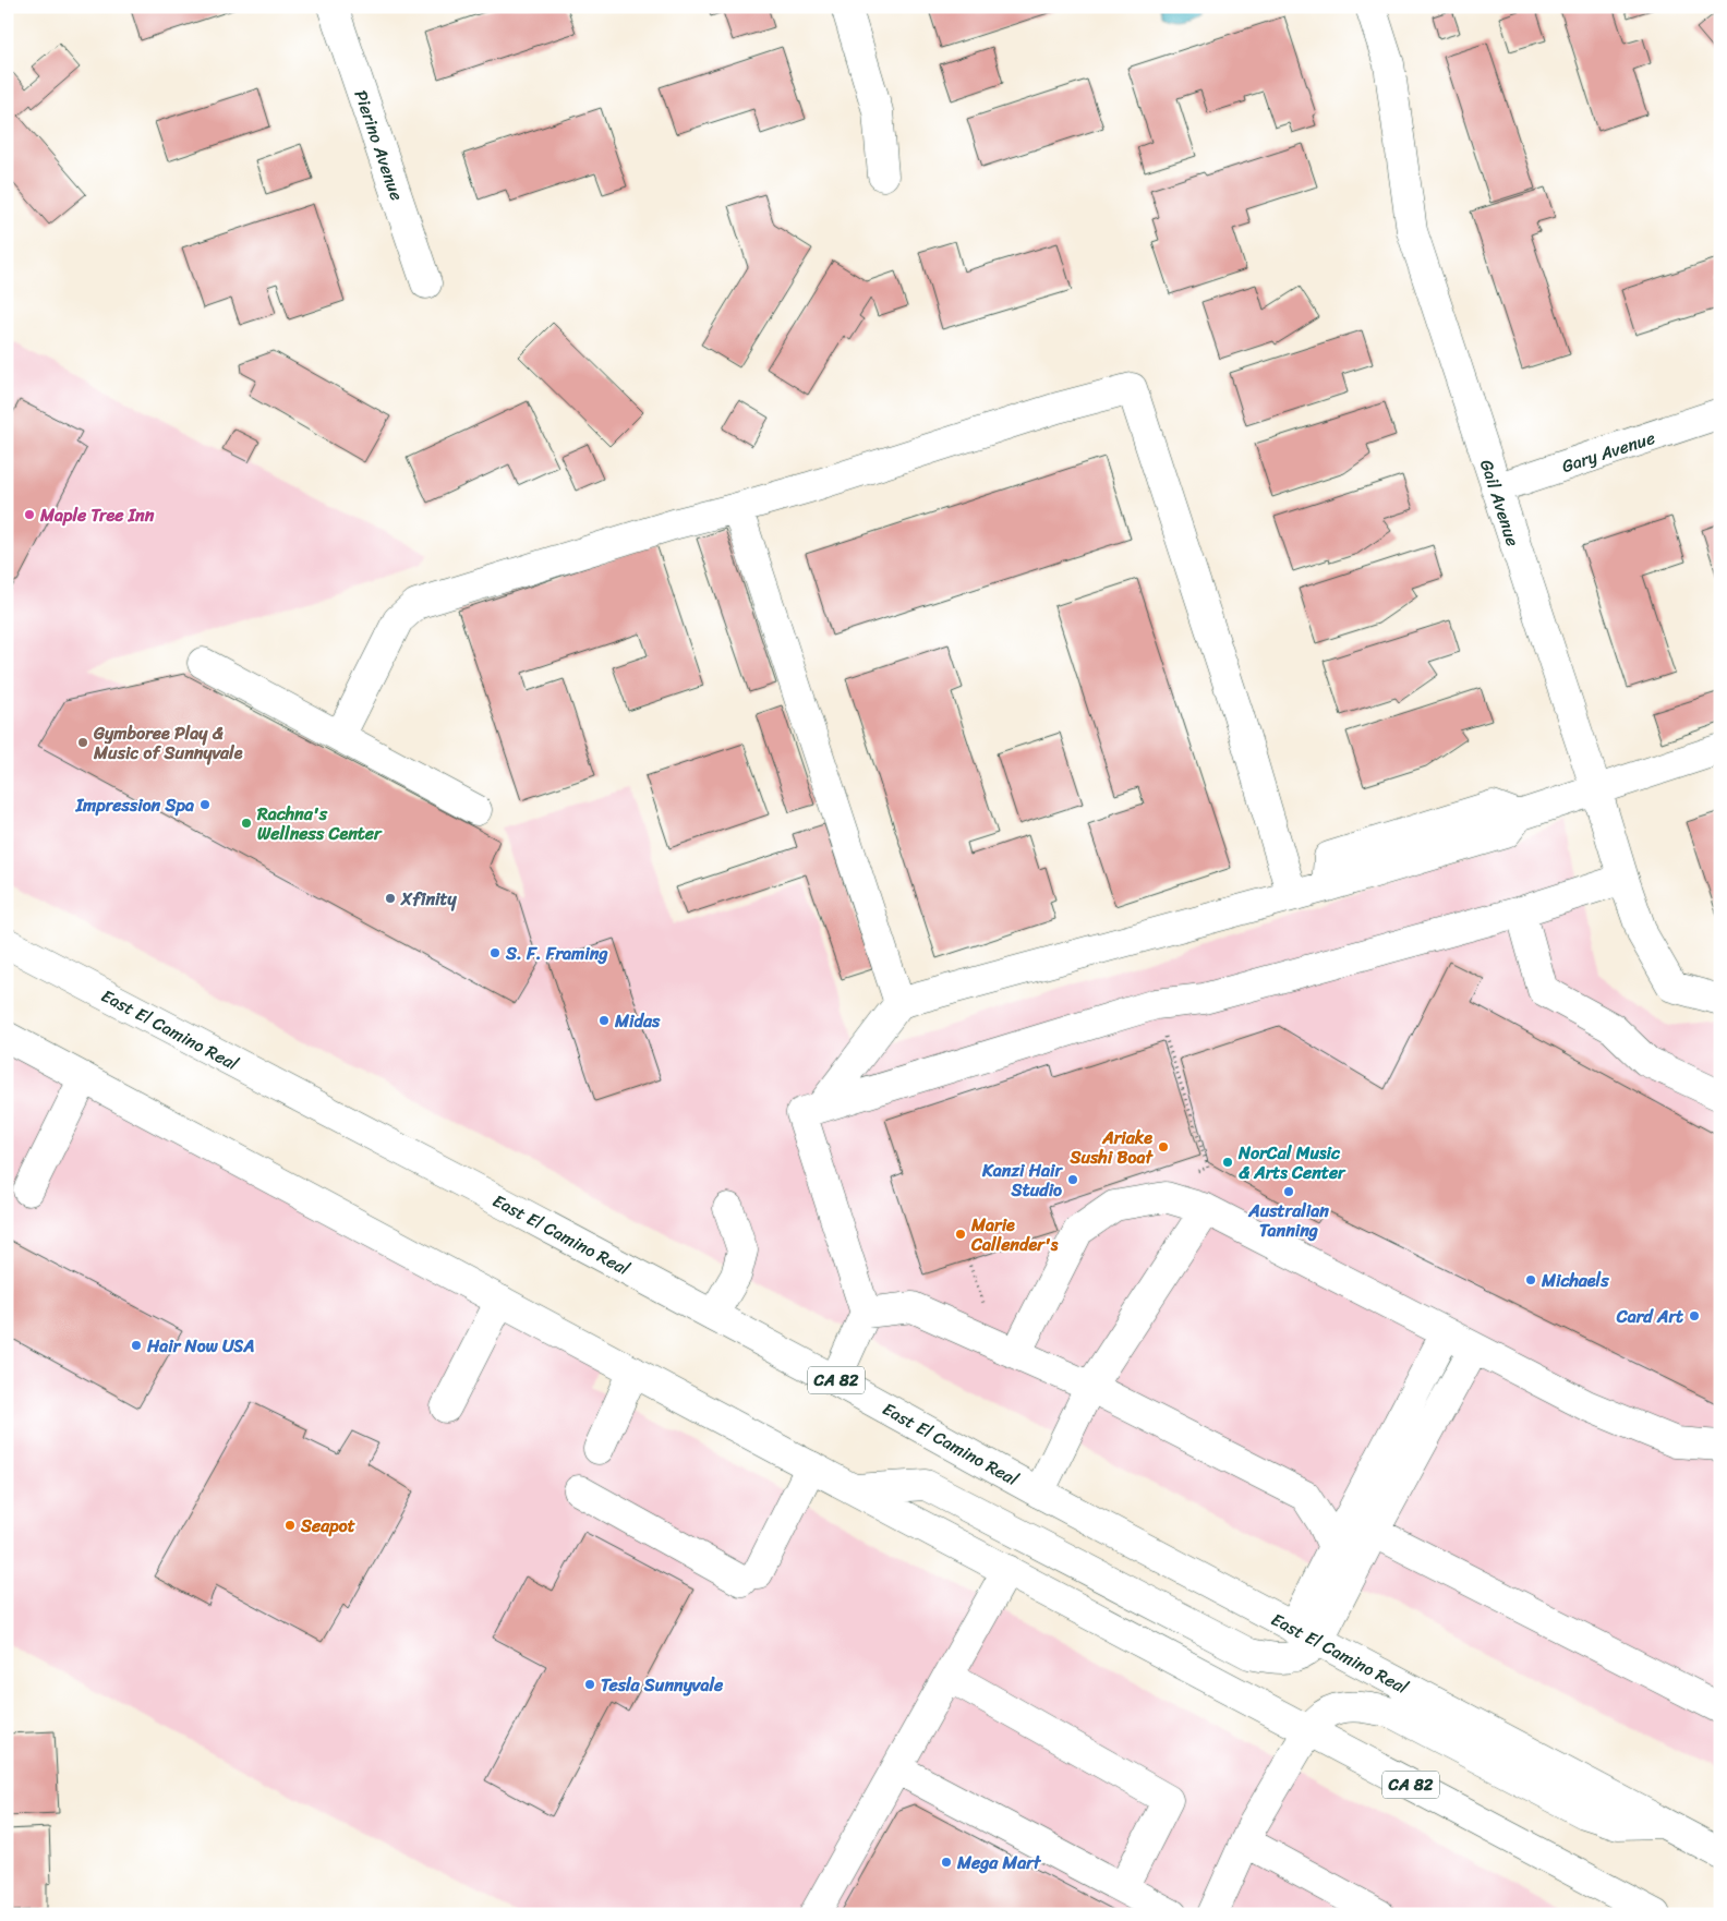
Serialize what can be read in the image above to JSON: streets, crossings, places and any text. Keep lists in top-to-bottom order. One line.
{"streets":{"main road":["Pierino Avenue","Gary Avenue","Gail Avenue","East El Camino Real","CA 82"]},"crossings":[["Gary Avenue","Gail Avenue"]],"places":["Maple Tree Inn","Gymboree Play & Music of Sunnyvale","Impression Spa","Rachna's Wellness Center","Xfinity","S. F. Framing","Midas","Ariake Sushi Boat","NorCal Music & Arts Center","Kanzi Hair Studio","Australian Tanning","Marie Callender's","Michaels","Card Art","Hair Now USA","Seapot","Tesla Sunnyvale","Mega Mart"]}
